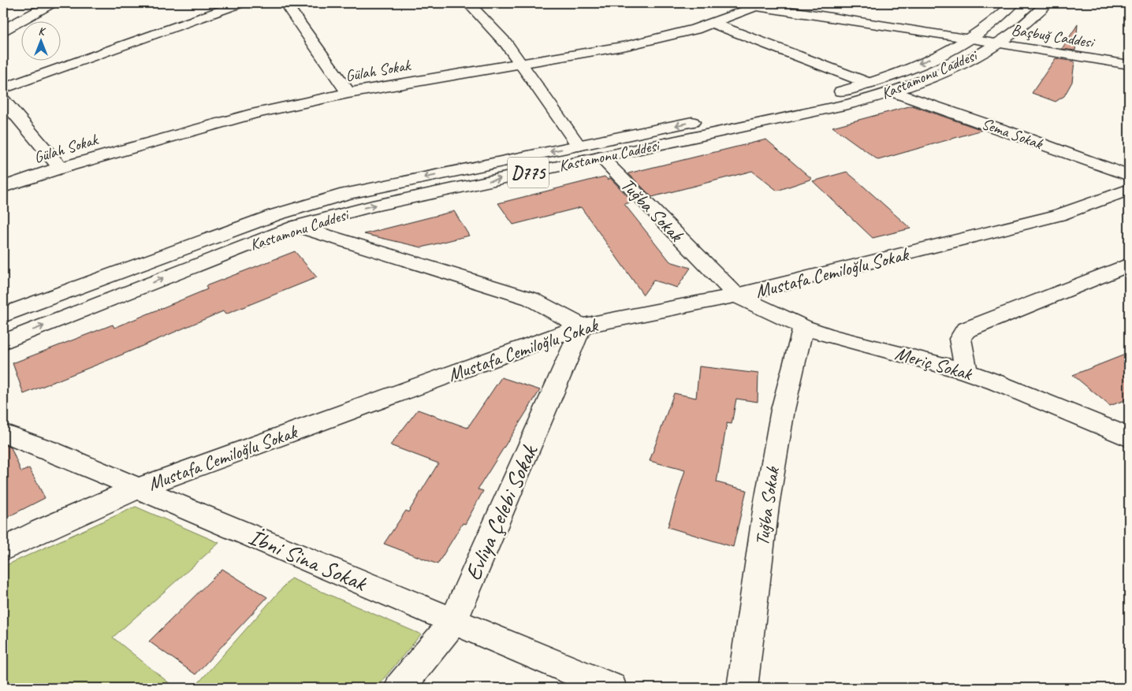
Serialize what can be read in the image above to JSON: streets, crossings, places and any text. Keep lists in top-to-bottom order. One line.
{"streets":{"street":["Başbuğ Caddesi","Gülah Sokak","Kastamonu Caddesi","Sema Sokak","D775","Tuğba Sokak","Mustafa Cemiloğlu Sokak","Meriç Sokak","Evliya Çelebi Sokak","İbni Sina Sokak"]},"crossings":[["Başbuğ Caddesi","Gülah Sokak"],["Başbuğ Caddesi","Kastamonu Caddesi"],["Kastamonu Caddesi","Sema Sokak"],["Kastamonu Caddesi","Tuğba Sokak"],["Tuğba Sokak","Mustafa Cemiloğlu Sokak"],["Tuğba Sokak","Meriç Sokak"],["Mustafa Cemiloğlu Sokak","Meriç Sokak"],["Mustafa Cemiloğlu Sokak","Evliya Çelebi Sokak"],["Mustafa Cemiloğlu Sokak","İbni Sina Sokak"],["Evliya Çelebi Sokak","İbni Sina Sokak"]],"north":"top"}
